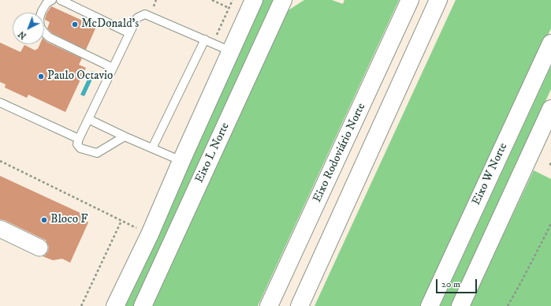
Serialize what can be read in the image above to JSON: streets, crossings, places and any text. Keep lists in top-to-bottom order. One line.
{"streets":{"main road":["Eixo L Norte","Eixo Rodoviário Norte","Eixo W Norte"]},"places":["McDonald's","Paulo Octavio","Bloco F"],"scale_bar":"20 m","north":"bottom left"}
